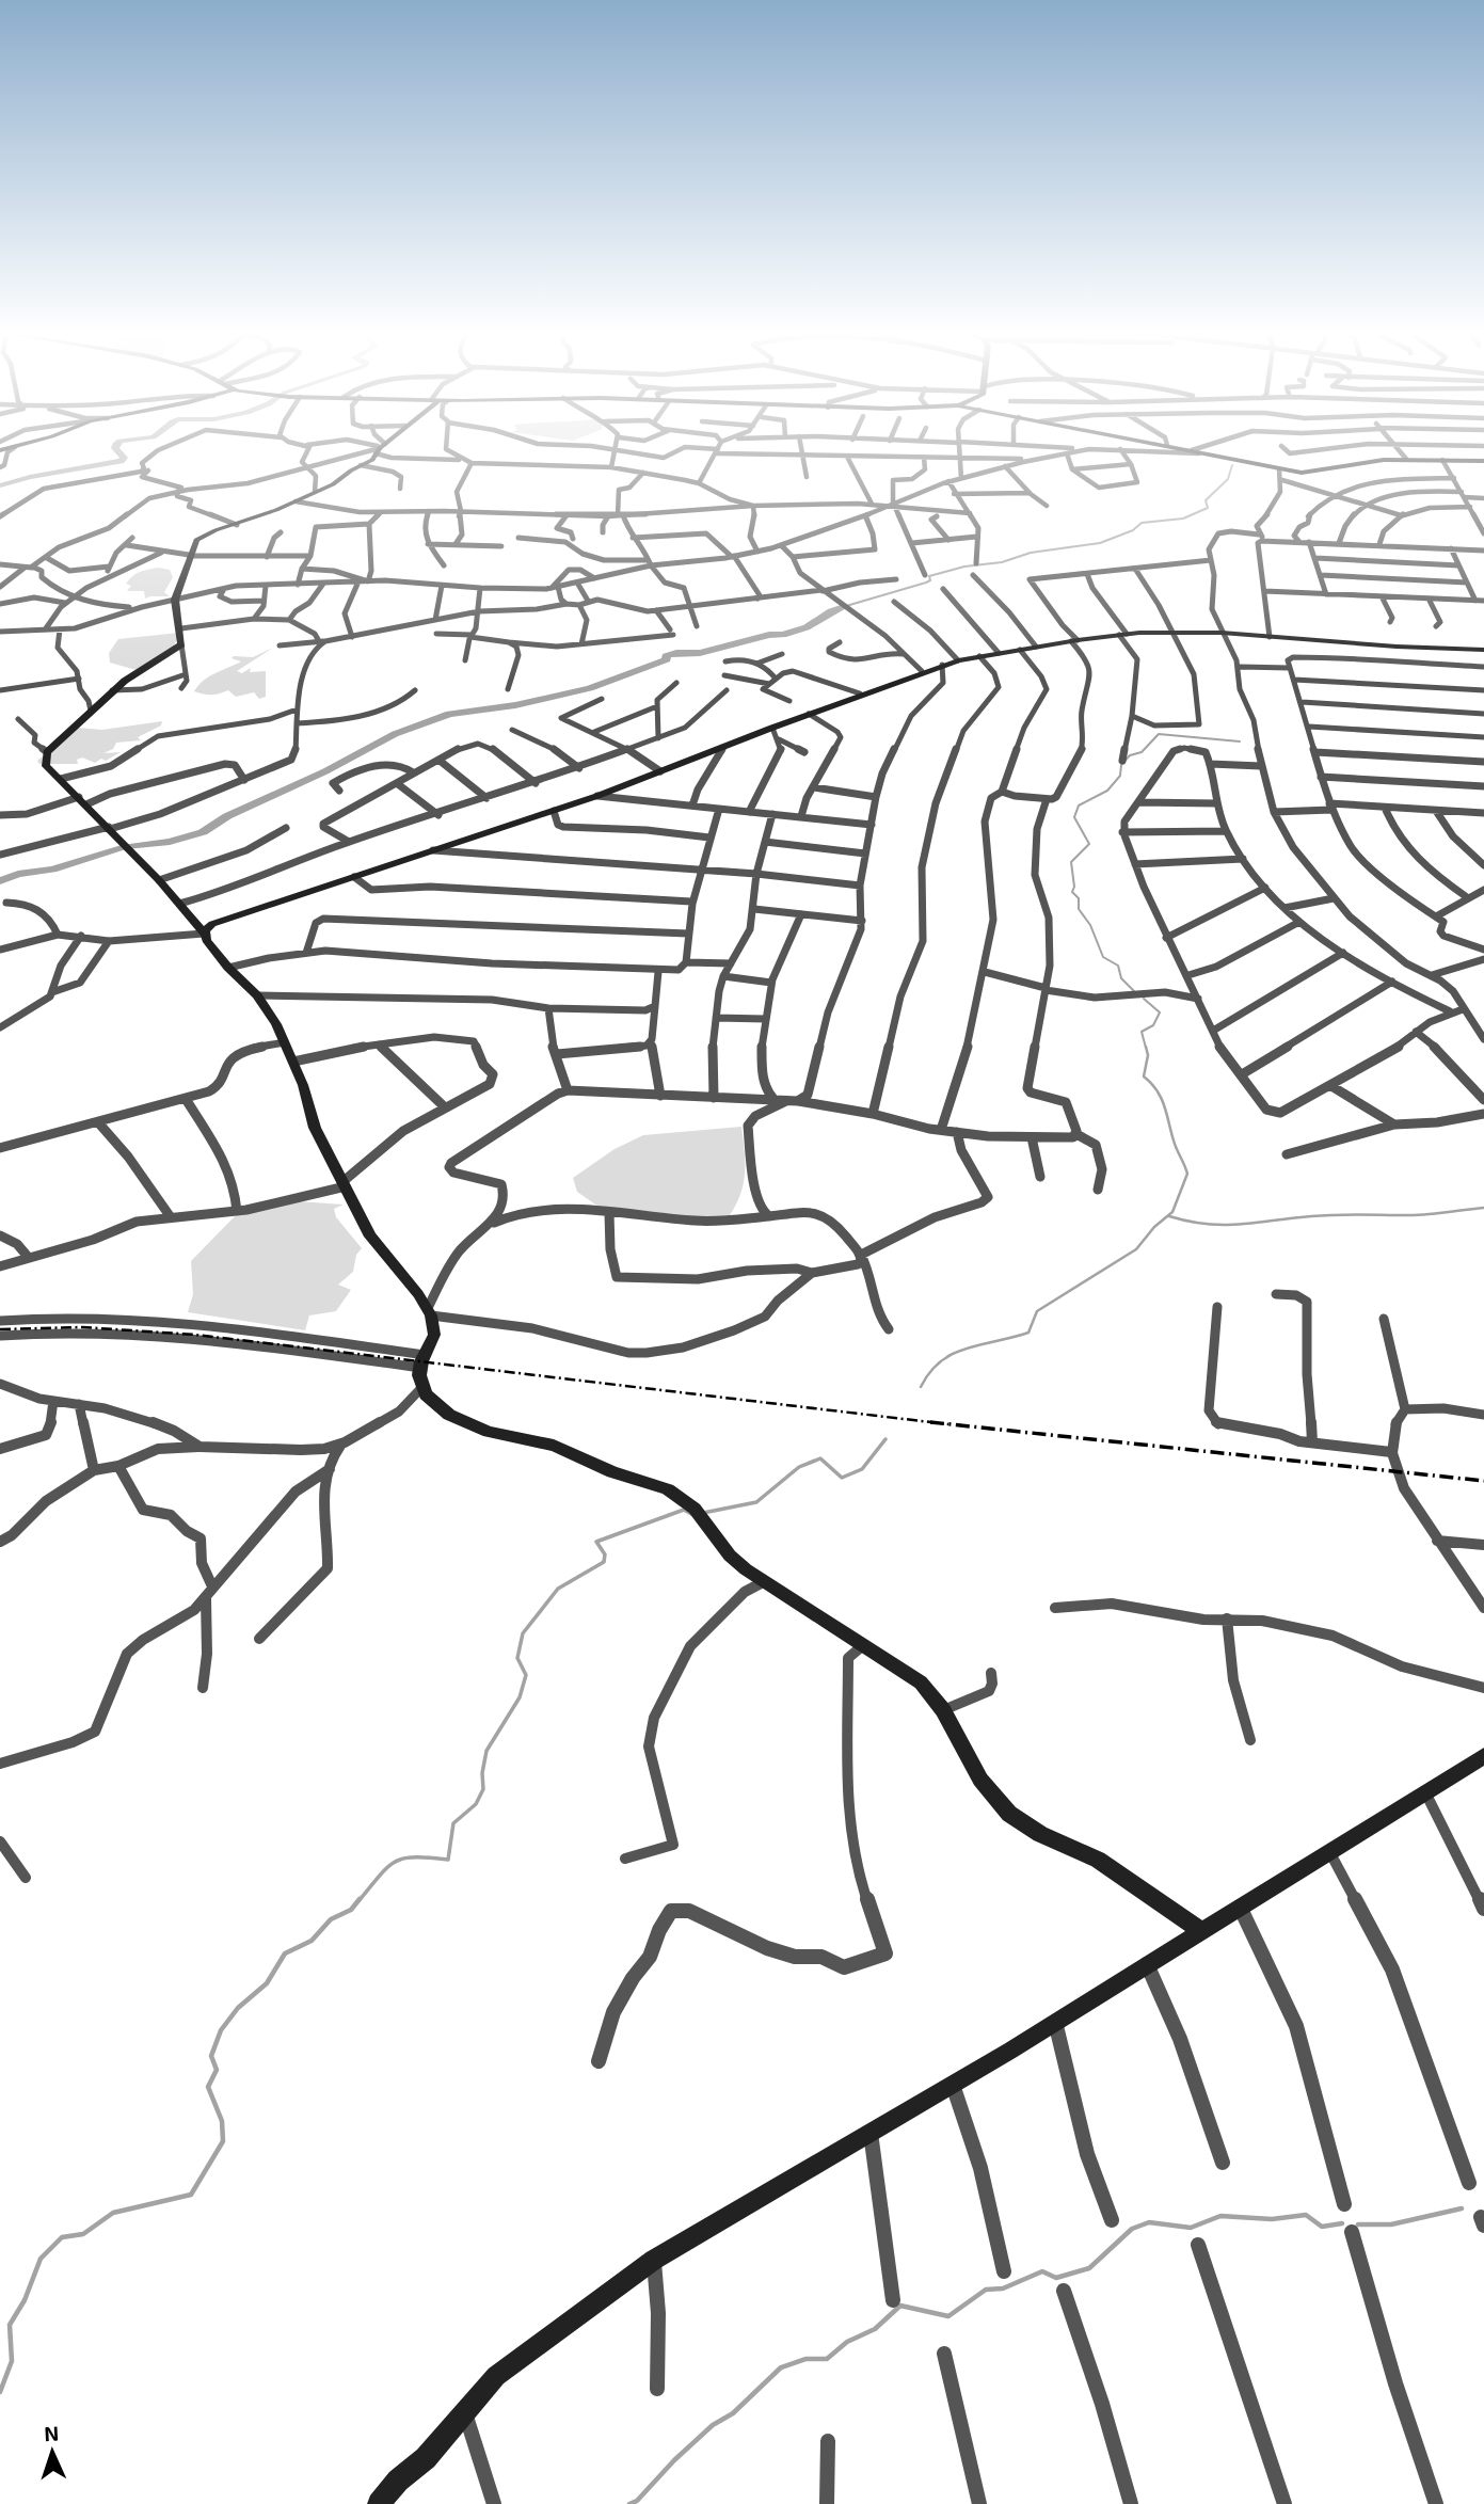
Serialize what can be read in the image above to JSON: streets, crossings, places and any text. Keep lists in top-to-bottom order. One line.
{"north":"top"}
